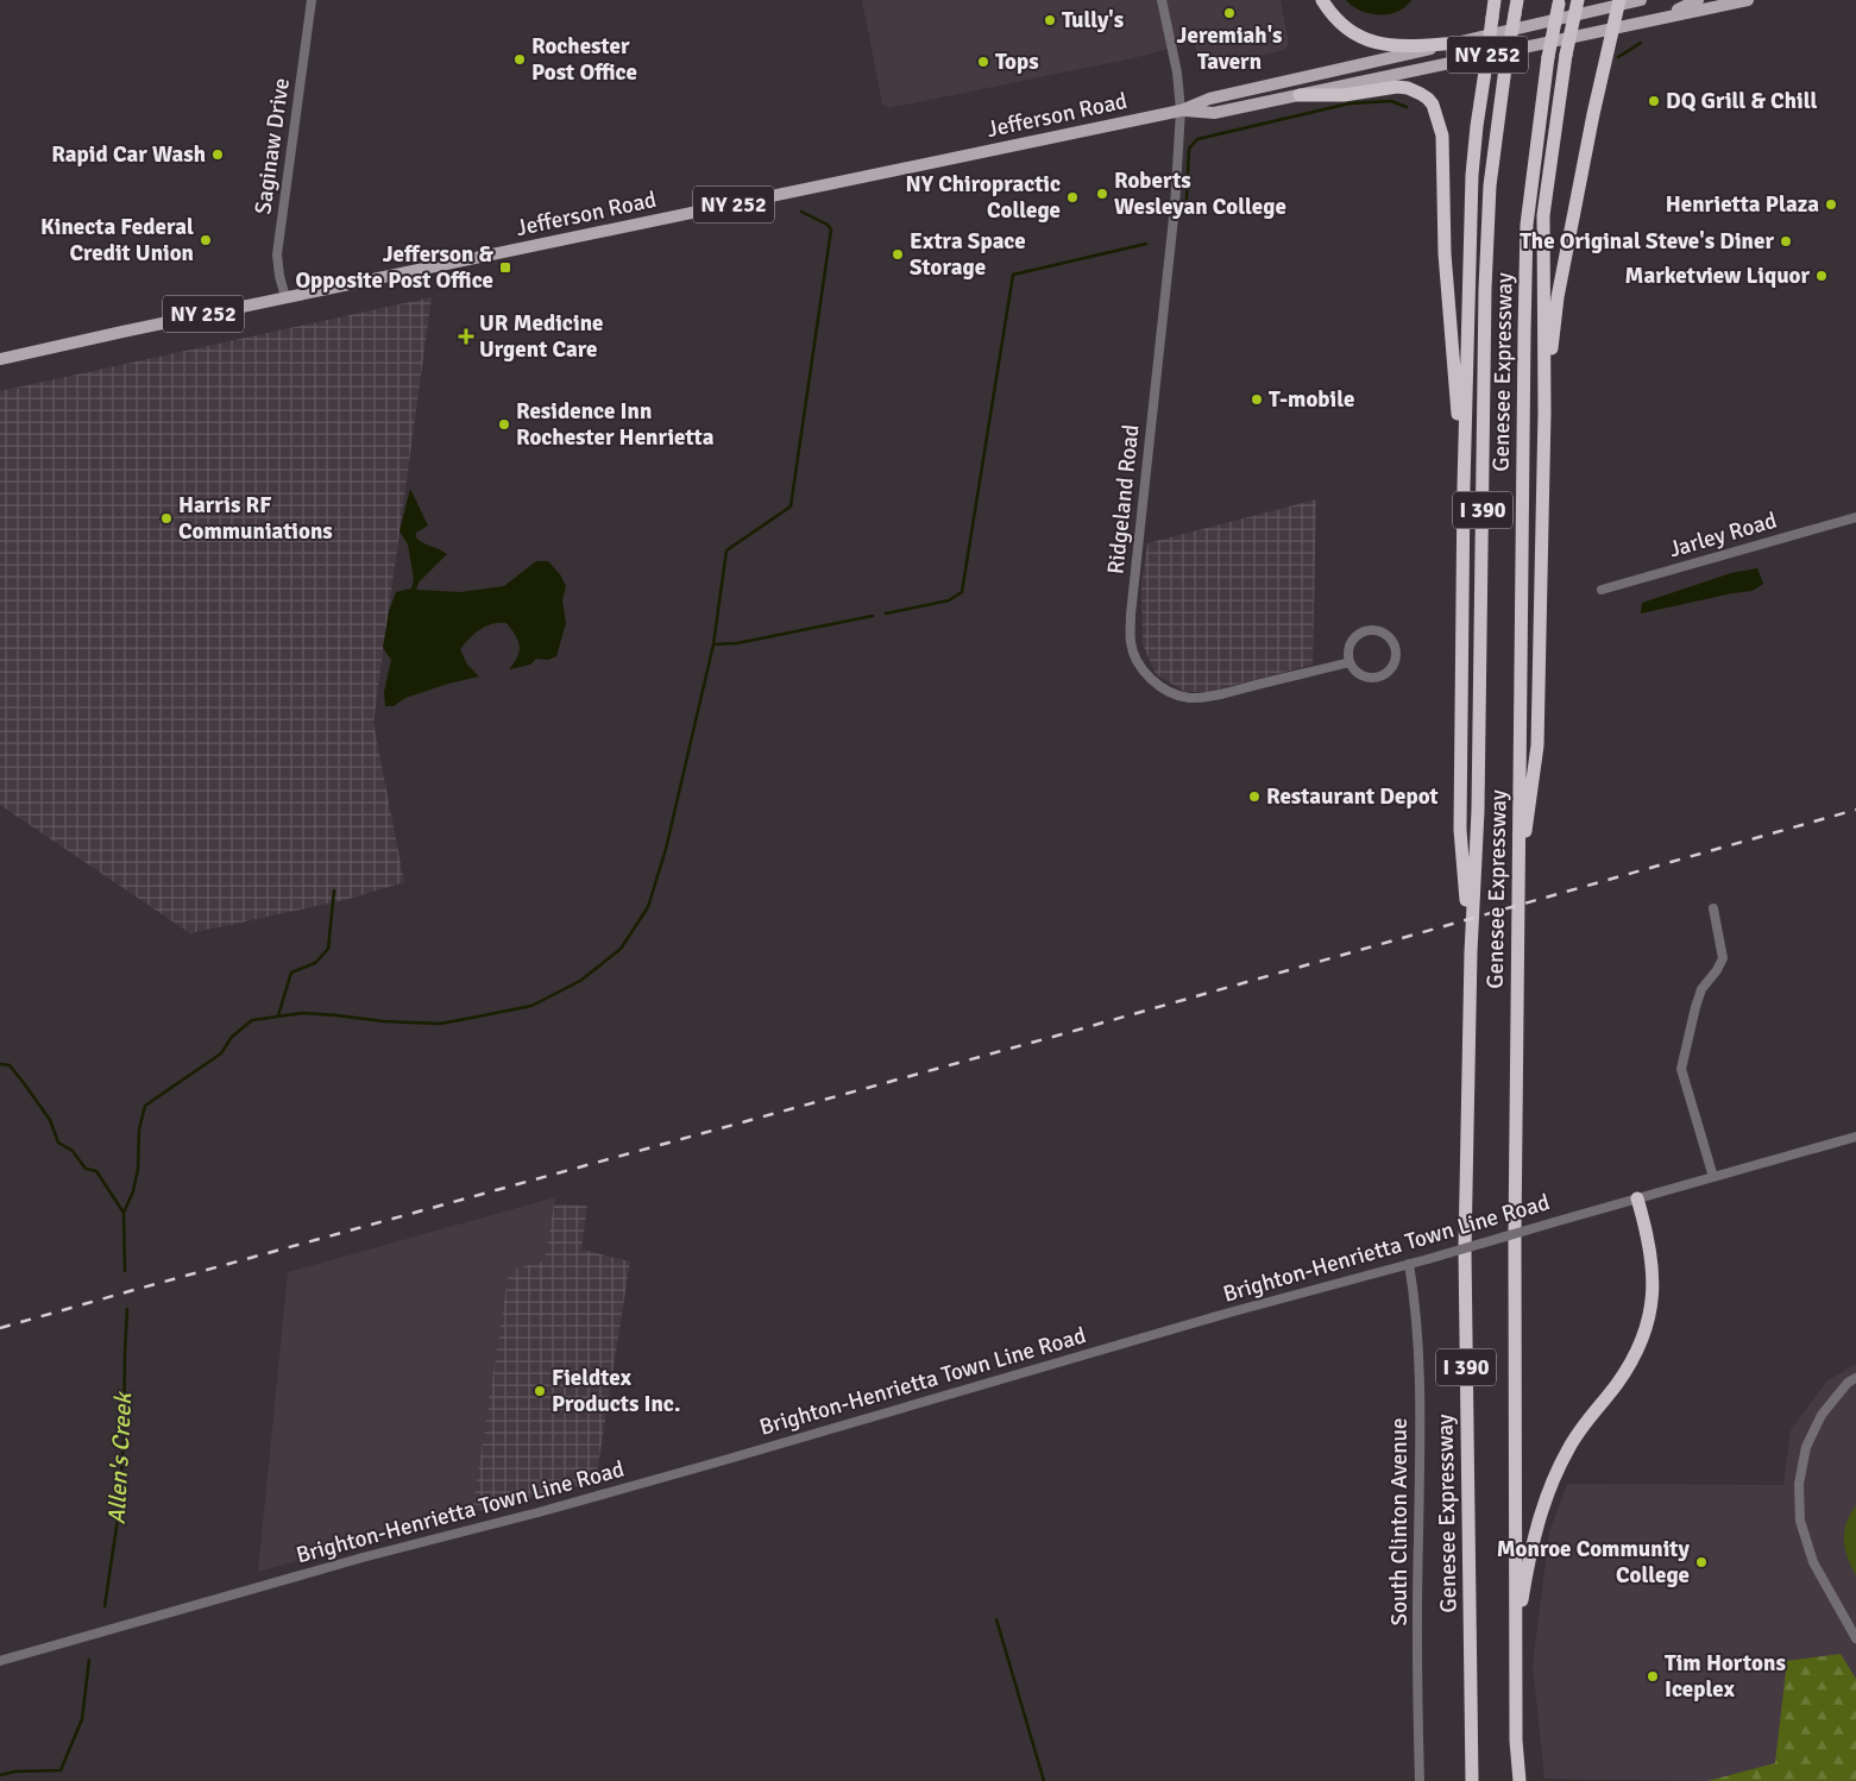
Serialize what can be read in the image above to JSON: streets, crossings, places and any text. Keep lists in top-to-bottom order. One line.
{"streets":{"highway":["Genesee Expressway","I 390"],"main road":["NY 252","Jefferson Road"],"street":["Saginaw Drive","Ridgeland Road","Jarley Road","Brighton-Henrietta Town Line Road","South Clinton Avenue"]},"crossings":[["Jefferson Road","Saginaw Drive"],["Jefferson Road","Ridgeland Road"],["Brighton-Henrietta Town Line Road","South Clinton Avenue"]],"water":["Allen's Creek"],"places":{"other":["Jeremiah's Tavern","Tully's","Rochester Post Office","Tops","DQ Grill & Chill","Rapid Car Wash","Roberts Wesleyan College","NY Chiropractic College","Henrietta Plaza","Kinecta Federal Credit Union","The Original Steve's Diner","Extra Space Storage","Marketview Liquor","T-mobile","Residence Inn Rochester Henrietta","Harris RF Communiations","Restaurant Depot","Fieldtex Products Inc.","Monroe Community College","Tim Hortons Iceplex"],"transit":["Jefferson & Opposite Post Office"],"health":["UR Medicine Urgent Care"]}}
